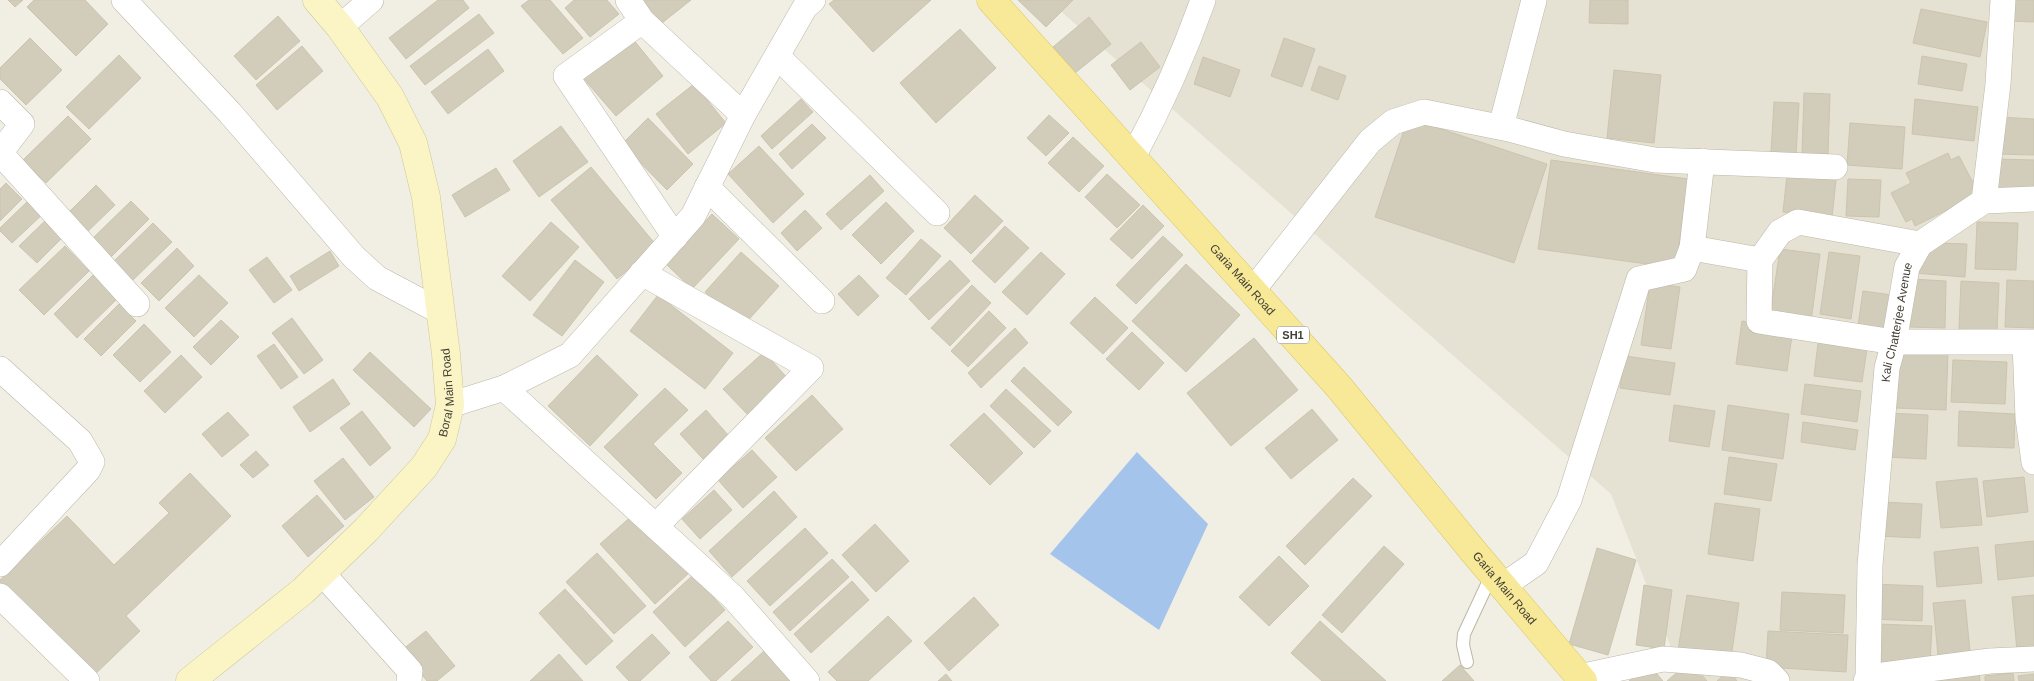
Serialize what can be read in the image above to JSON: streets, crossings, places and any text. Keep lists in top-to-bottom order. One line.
{"streets":{"main road":["Garia Main Road","SH1","Boral Main Road"],"street":["Kali Chatterjee Avenue"]}}
